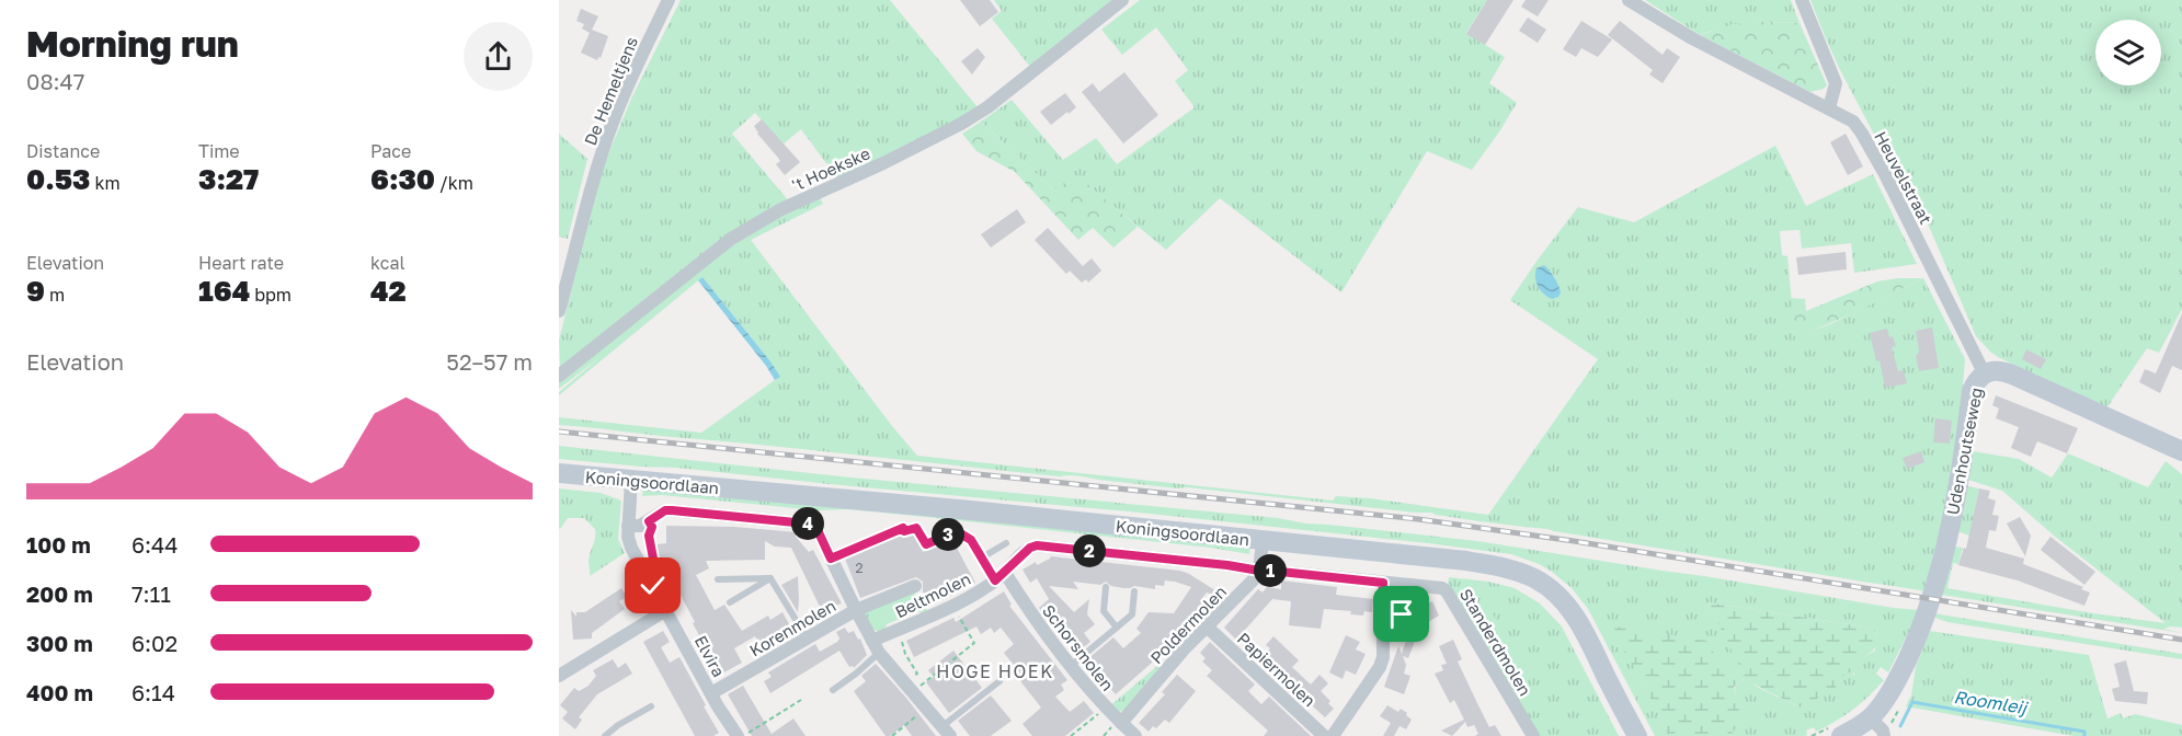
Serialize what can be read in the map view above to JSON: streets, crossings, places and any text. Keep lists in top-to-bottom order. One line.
{"streets":{"street":["De Hemeltjens","'t Hoekske","Heuvelstraat","Udenhoutseweg","Koningsoordlaan","Beltmolen","Poldermolen","Korenmolen","Standerdmolen","Schorsmolen","Elvira","Papiermolen"]},"crossings":[["Heuvelstraat","Udenhoutseweg"],["Koningsoordlaan","Elvira"],["Beltmolen","Poldermolen"],["Beltmolen","Korenmolen"],["Beltmolen","Standerdmolen"],["Beltmolen","Schorsmolen"],["Poldermolen","Standerdmolen"],["Poldermolen","Schorsmolen"],["Poldermolen","Papiermolen"],["Korenmolen","Elvira"]],"districts":["HOGE HOEK"],"water":["Roomleij"],"house_numbers":["2"],"page":{"heading":["Morning run","08:47"],"stats":[["Distance","0.53 km"],["Time","3:27"],["Pace","6:30 /km"],["Elevation","9 m"],["Heart rate","164 bpm"],["kcal","42"]],"chart":["Elevation","52–57 m"],"pins":["4","3","2","1"],"list":[{"name":"100 m","note":"6:44"},{"name":"200 m","note":"7:11"},{"name":"300 m","note":"6:02"},{"name":"400 m","note":"6:14"}]}}
